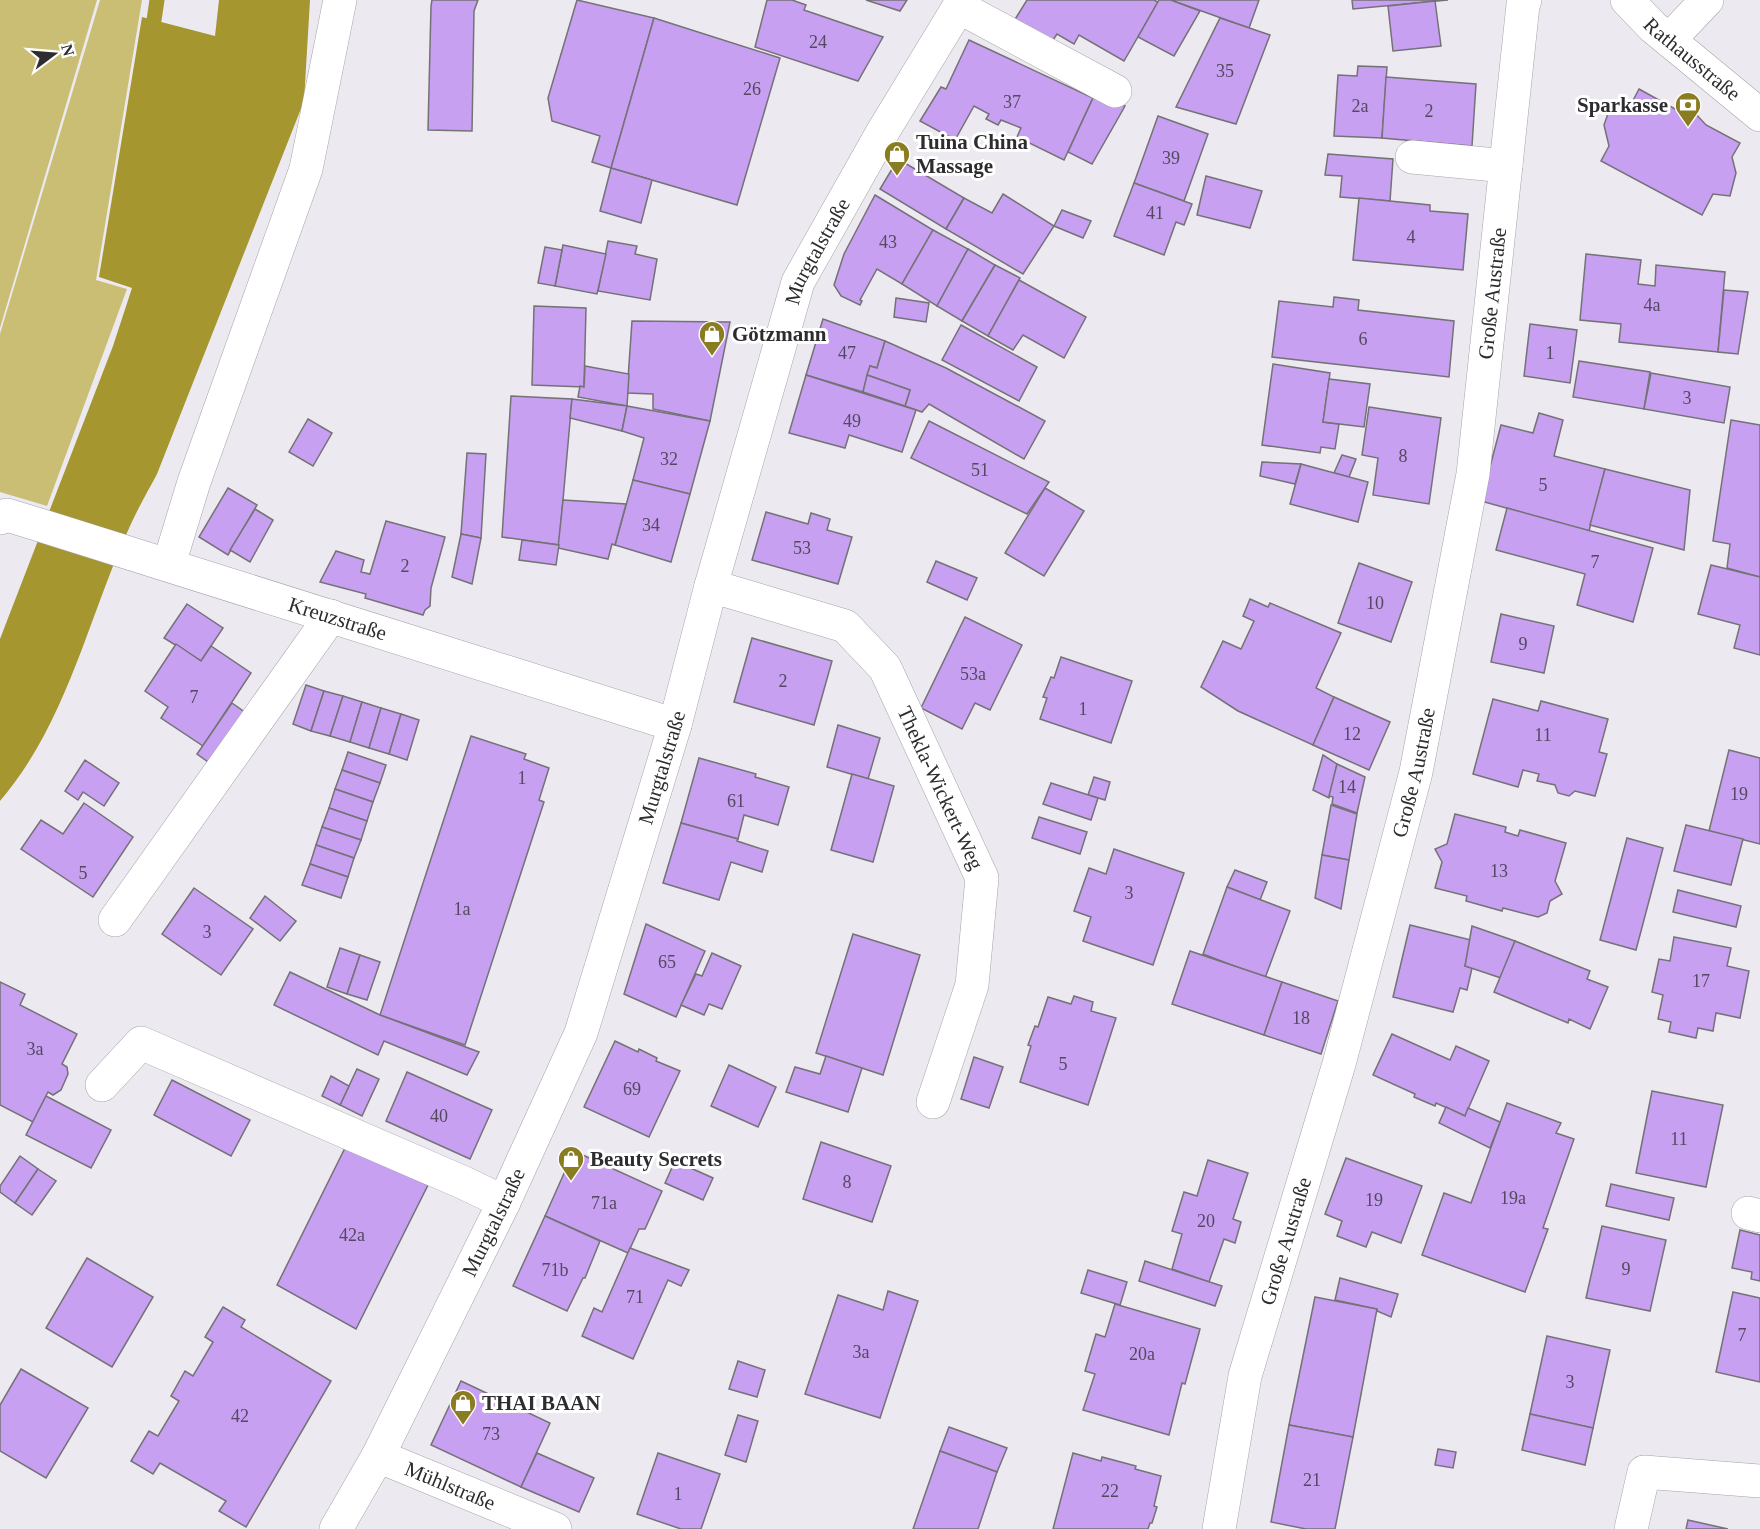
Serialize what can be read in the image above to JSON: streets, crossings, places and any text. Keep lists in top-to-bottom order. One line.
{"streets":{"street":["Rathausstraße","Murgtalstraße","Große Austraße","Kreuzstraße","Thekla-Wickert-Weg","Mühlstraße"]},"crossings":[["Murgtalstraße","Kreuzstraße"],["Murgtalstraße","Thekla-Wickert-Weg"],["Murgtalstraße","Mühlstraße"]],"places":{"bank":["Sparkasse"],"shop":["Tuina China Massage","Götzmann","Beauty Secrets","THAI BAAN"]},"house_numbers":["24","35","26","37","2a","2","39","41","4","43","4a","6","47","1","3","49","8","32","51","5","34","53","7","2","10","9","53a","2","7","1","12","11","1","14","19","61","13","5","3","1a","3","65","17","18","3a","5","69","40","11","8","19a","19","71a","20","42a","9","71b","71","7","3a","20a","3","42","73","21","22","1"],"north":"right"}
